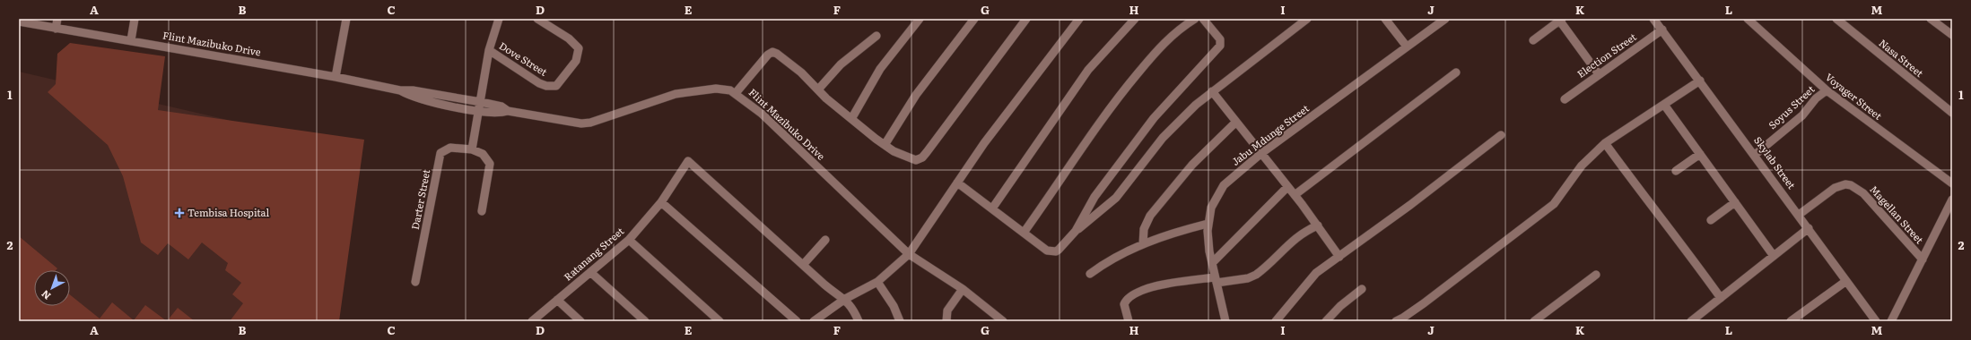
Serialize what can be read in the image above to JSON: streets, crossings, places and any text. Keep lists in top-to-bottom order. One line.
{"streets":{"street":["Flint Mazibuko Drive","Election Street","Nasa Street","Dove Street","Voyager Street","Soyus Street","Jabu Mdunge Street","Skylab Street","Darter Street","Magellan Street","Ratanang Street"]},"crossings":[["Election Street","Skylab Street"],["Voyager Street","Soyus Street"],["Soyus Street","Skylab Street"],["Skylab Street","Magellan Street"]],"places":{"health":["Tembisa Hospital"]},"north":"bottom left","grid":{"columns":["A","B","C","D","E","F","G","H","I","J","K","L","M"],"rows":["1","2"]}}
